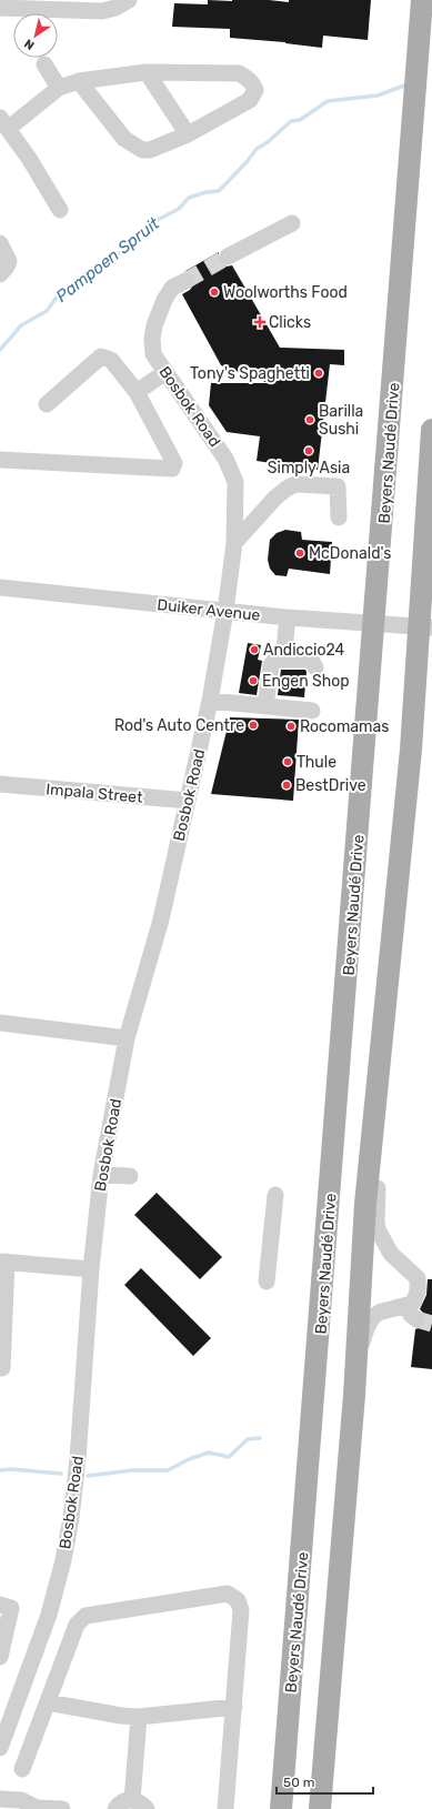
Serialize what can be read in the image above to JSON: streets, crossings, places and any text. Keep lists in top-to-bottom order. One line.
{"streets":{"main road":["Beyers Naudé Drive"],"street":["Bosbok Road","Duiker Avenue","Impala Street"]},"crossings":[["Bosbok Road","Duiker Avenue"],["Bosbok Road","Impala Street"],["Beyers Naudé Drive","Duiker Avenue"]],"water":["Pampoen Spruit"],"places":{"other":["Woolworths Food","Tony's Spaghetti","Barilla Sushi","Simply Asia","McDonald's","Andiccio24","Engen Shop","Rod's Auto Centre","Rocomamas","Thule","BestDrive"],"health":["Clicks"]},"scale_bar":"50 m","north":"bottom left"}
